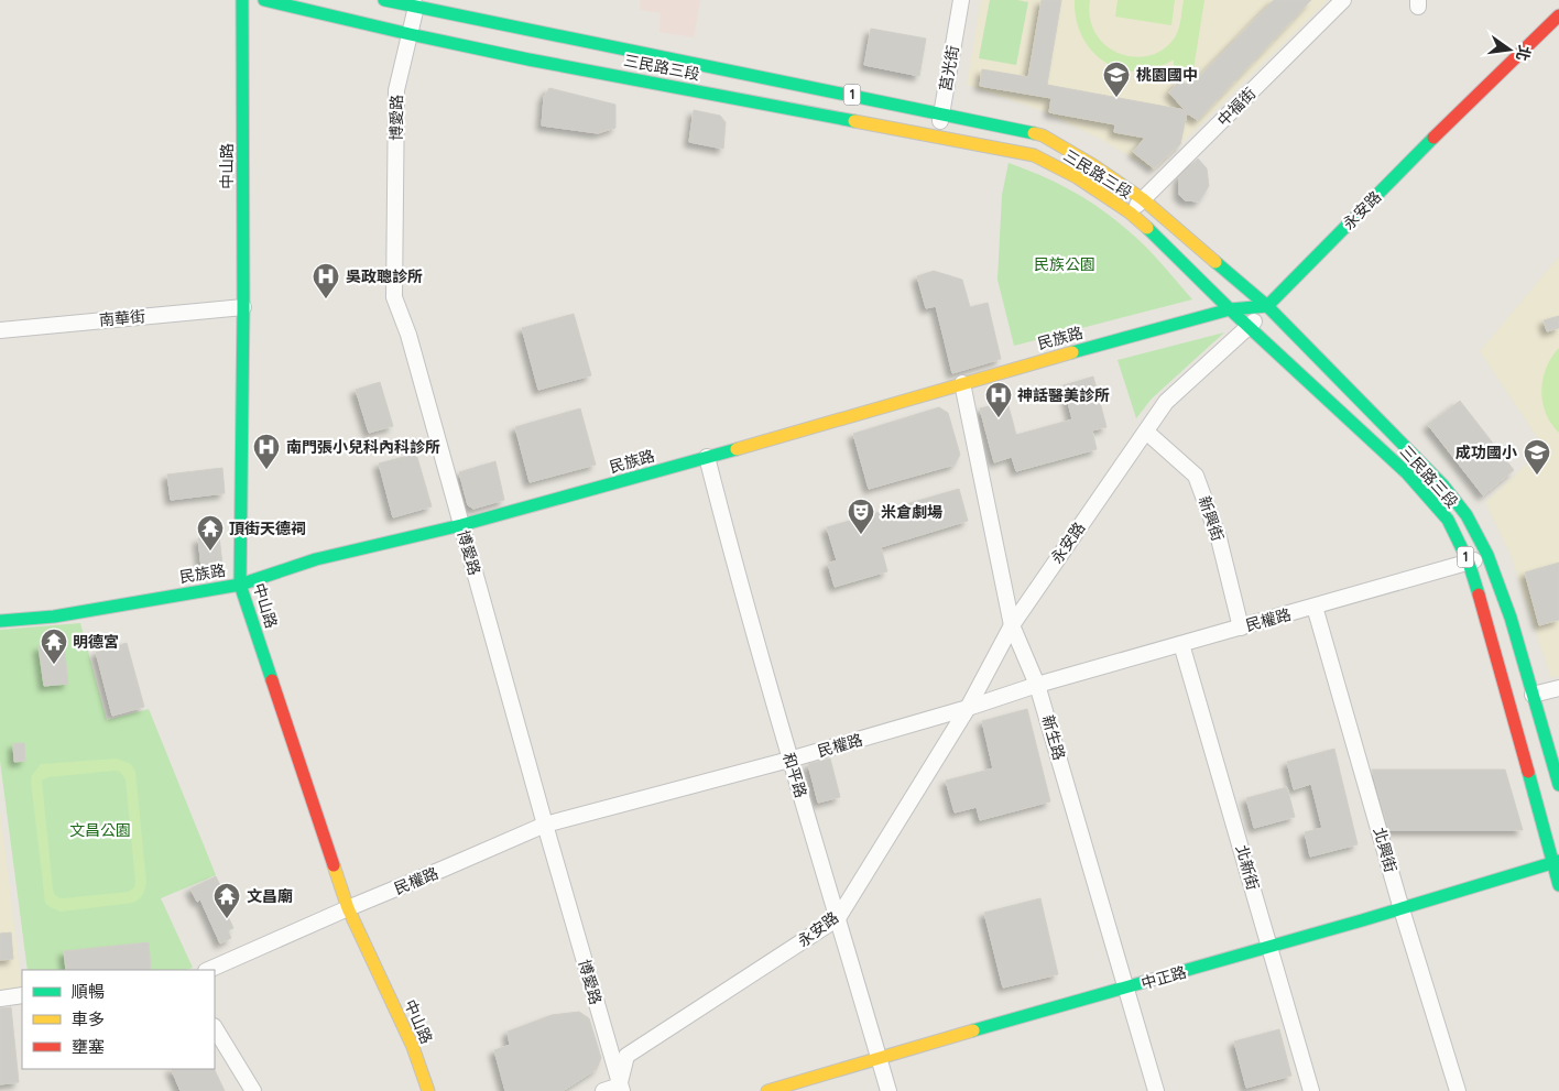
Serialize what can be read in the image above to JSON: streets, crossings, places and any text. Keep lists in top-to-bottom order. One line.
{"streets":{"main road":["三民路三段","1","中山路","永安路","民族路","中正路"],"street":["莒光街","中福街","博愛路","南華街","新興街","民權路","新生路","和平路","北興街","北新街"]},"crossings":[["三民路三段","莒光街"],["三民路三段","1"],["三民路三段","中福街"],["三民路三段","博愛路"],["三民路三段","永安路"],["三民路三段","民族路"],["三民路三段","民權路"],["三民路三段","中正路"],["1","中正路"],["博愛路","永安路"],["博愛路","民族路"],["博愛路","民權路"],["中山路","南華街"],["中山路","民族路"],["中山路","民權路"],["永安路","民族路"],["永安路","新興街"],["永安路","民權路"],["永安路","新生路"],["永安路","和平路"],["民族路","新生路"],["民族路","和平路"],["新興街","民權路"],["民權路","新生路"],["民權路","和平路"],["民權路","北興街"],["民權路","北新街"],["新生路","中正路"],["和平路","中正路"],["北興街","中正路"],["北新街","中正路"]],"parks":["民族公園","文昌公園"],"places":{"school or university":["桃園國中","成功國小"],"hospital":["吳政聰診所","神話醫美診所","南門張小兒科內科診所"],"theatre":["米倉劇場"],"temple":["頂街天德祠","明德宮","文昌廟"]},"legend":["順暢","車多","壅塞"],"north":"right"}
